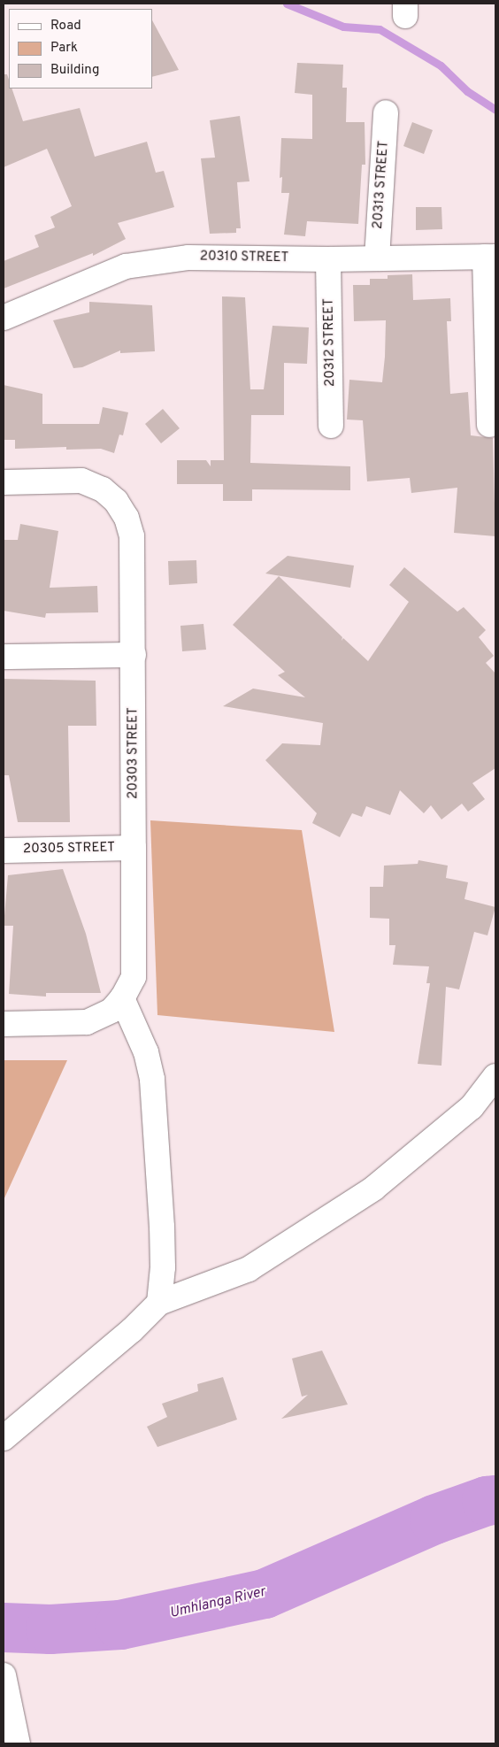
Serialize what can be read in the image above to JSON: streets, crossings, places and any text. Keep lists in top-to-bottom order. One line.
{"streets":{"street":["20313 STREET","20310 STREET","20312 STREET","20303 STREET","20305 STREET"]},"crossings":[["20313 STREET","20310 STREET"],["20310 STREET","20312 STREET"],["20303 STREET","20305 STREET"]],"water":["Umhlanga River"],"legend":["Road","Park","Building"]}
